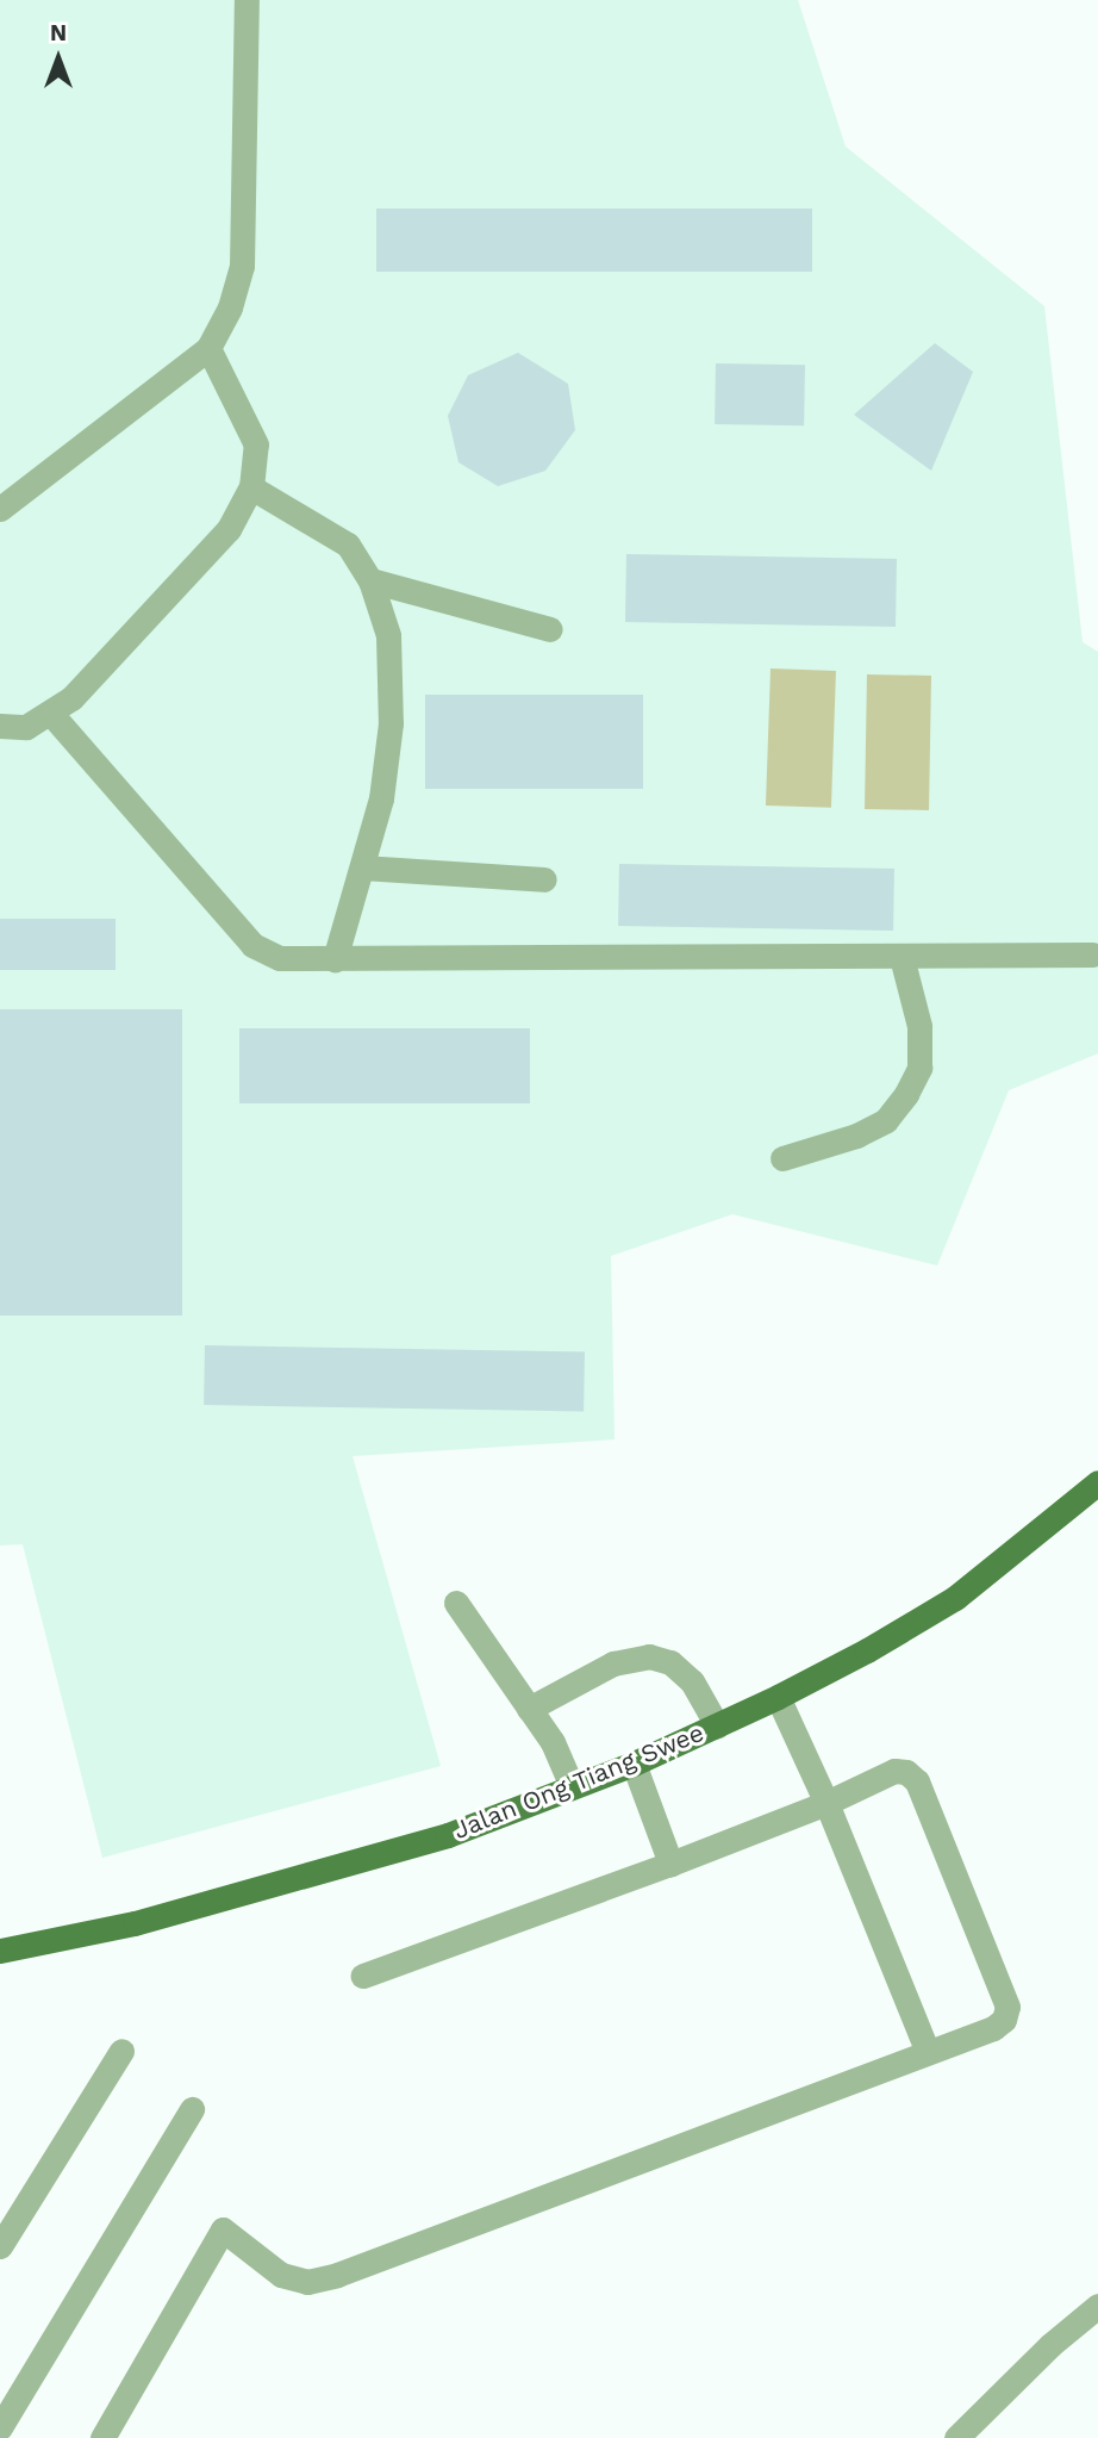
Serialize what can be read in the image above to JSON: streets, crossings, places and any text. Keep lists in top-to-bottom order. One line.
{"streets":{"main road":["Jalan Ong Tiang Swee"]},"north":"top"}
